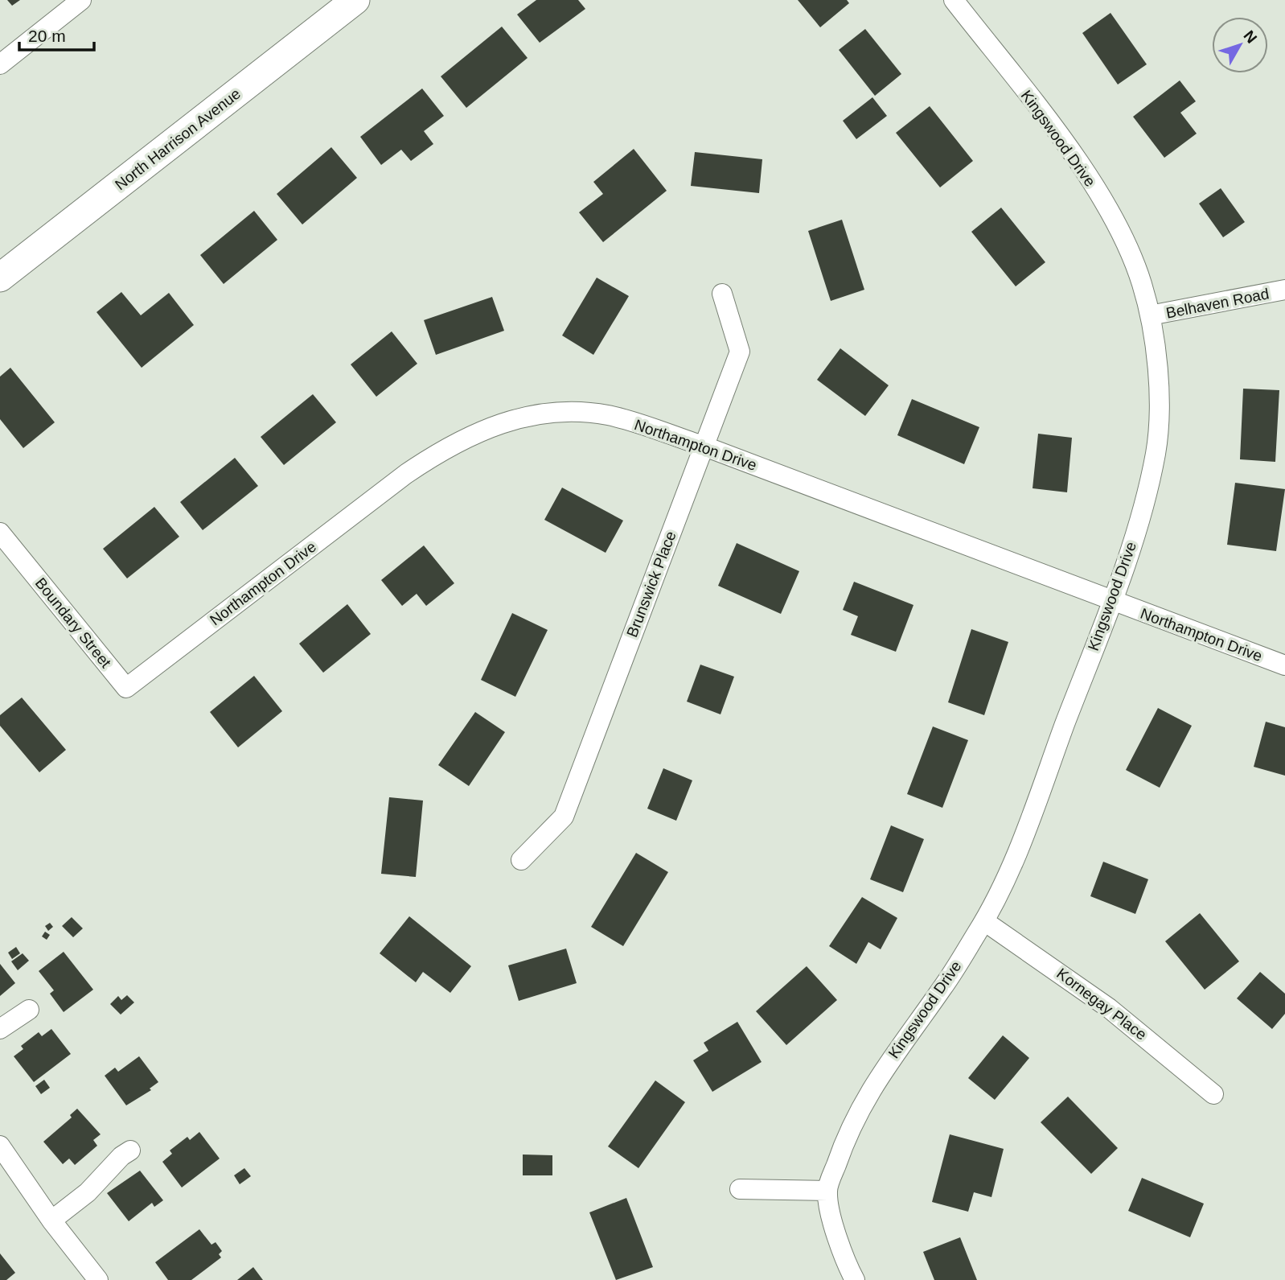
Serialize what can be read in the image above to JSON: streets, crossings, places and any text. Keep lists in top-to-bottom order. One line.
{"streets":{"main road":["North Harrison Avenue"],"street":["Kingswood Drive","Belhaven Road","Northampton Drive","Brunswick Place","Boundary Street","Kornegay Place"]},"crossings":[["Kingswood Drive","Belhaven Road"],["Kingswood Drive","Northampton Drive"],["Kingswood Drive","Kornegay Place"],["Northampton Drive","Brunswick Place"],["Northampton Drive","Boundary Street"]],"scale_bar":"20 m","north":"top right"}
